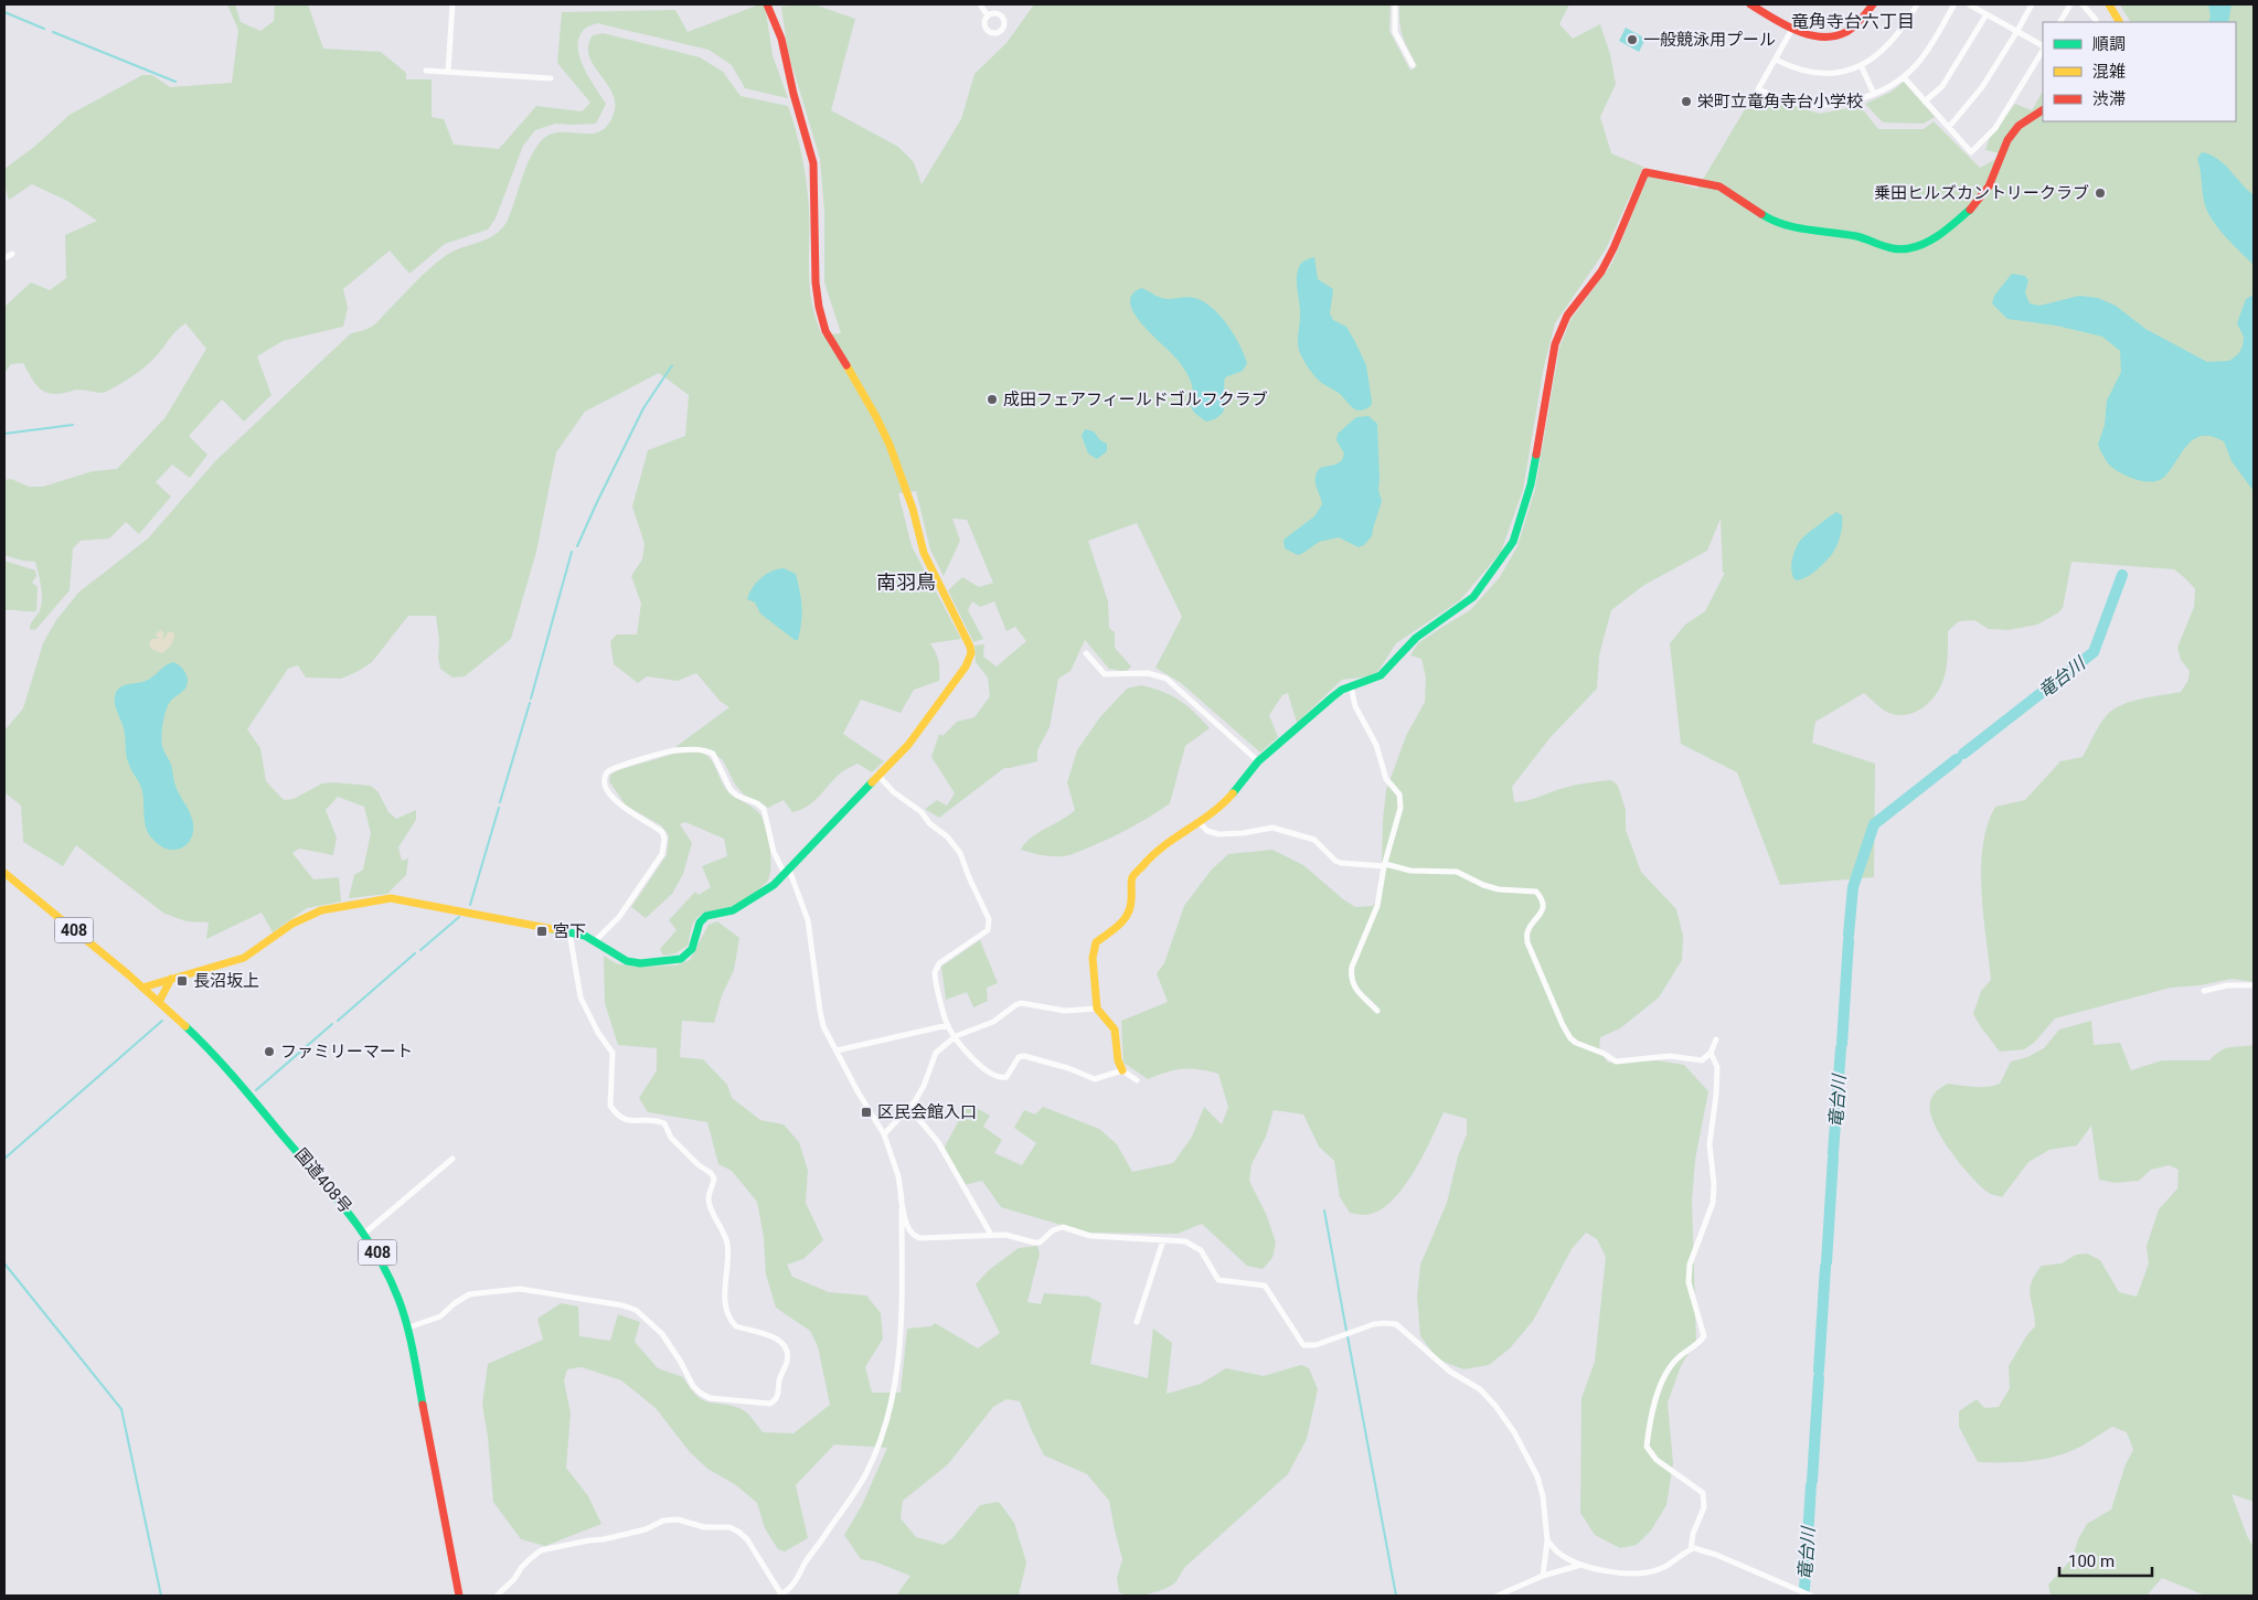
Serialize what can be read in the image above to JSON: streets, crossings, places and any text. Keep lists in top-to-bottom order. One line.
{"streets":{"main road":["408","国道408号"]},"districts":["竜角寺台六丁目","南羽鳥"],"water":["竜台川"],"places":{"other":["一般競泳用プール","栄町立竜角寺台小学校","乗田ヒルズカントリークラブ","成田フェアフィールドゴルフクラブ","ファミリーマート"],"transit":["宮下","長沼坂上","区民会館入口"]},"legend":["順調","混雑","渋滞"],"scale_bar":"100 m"}
